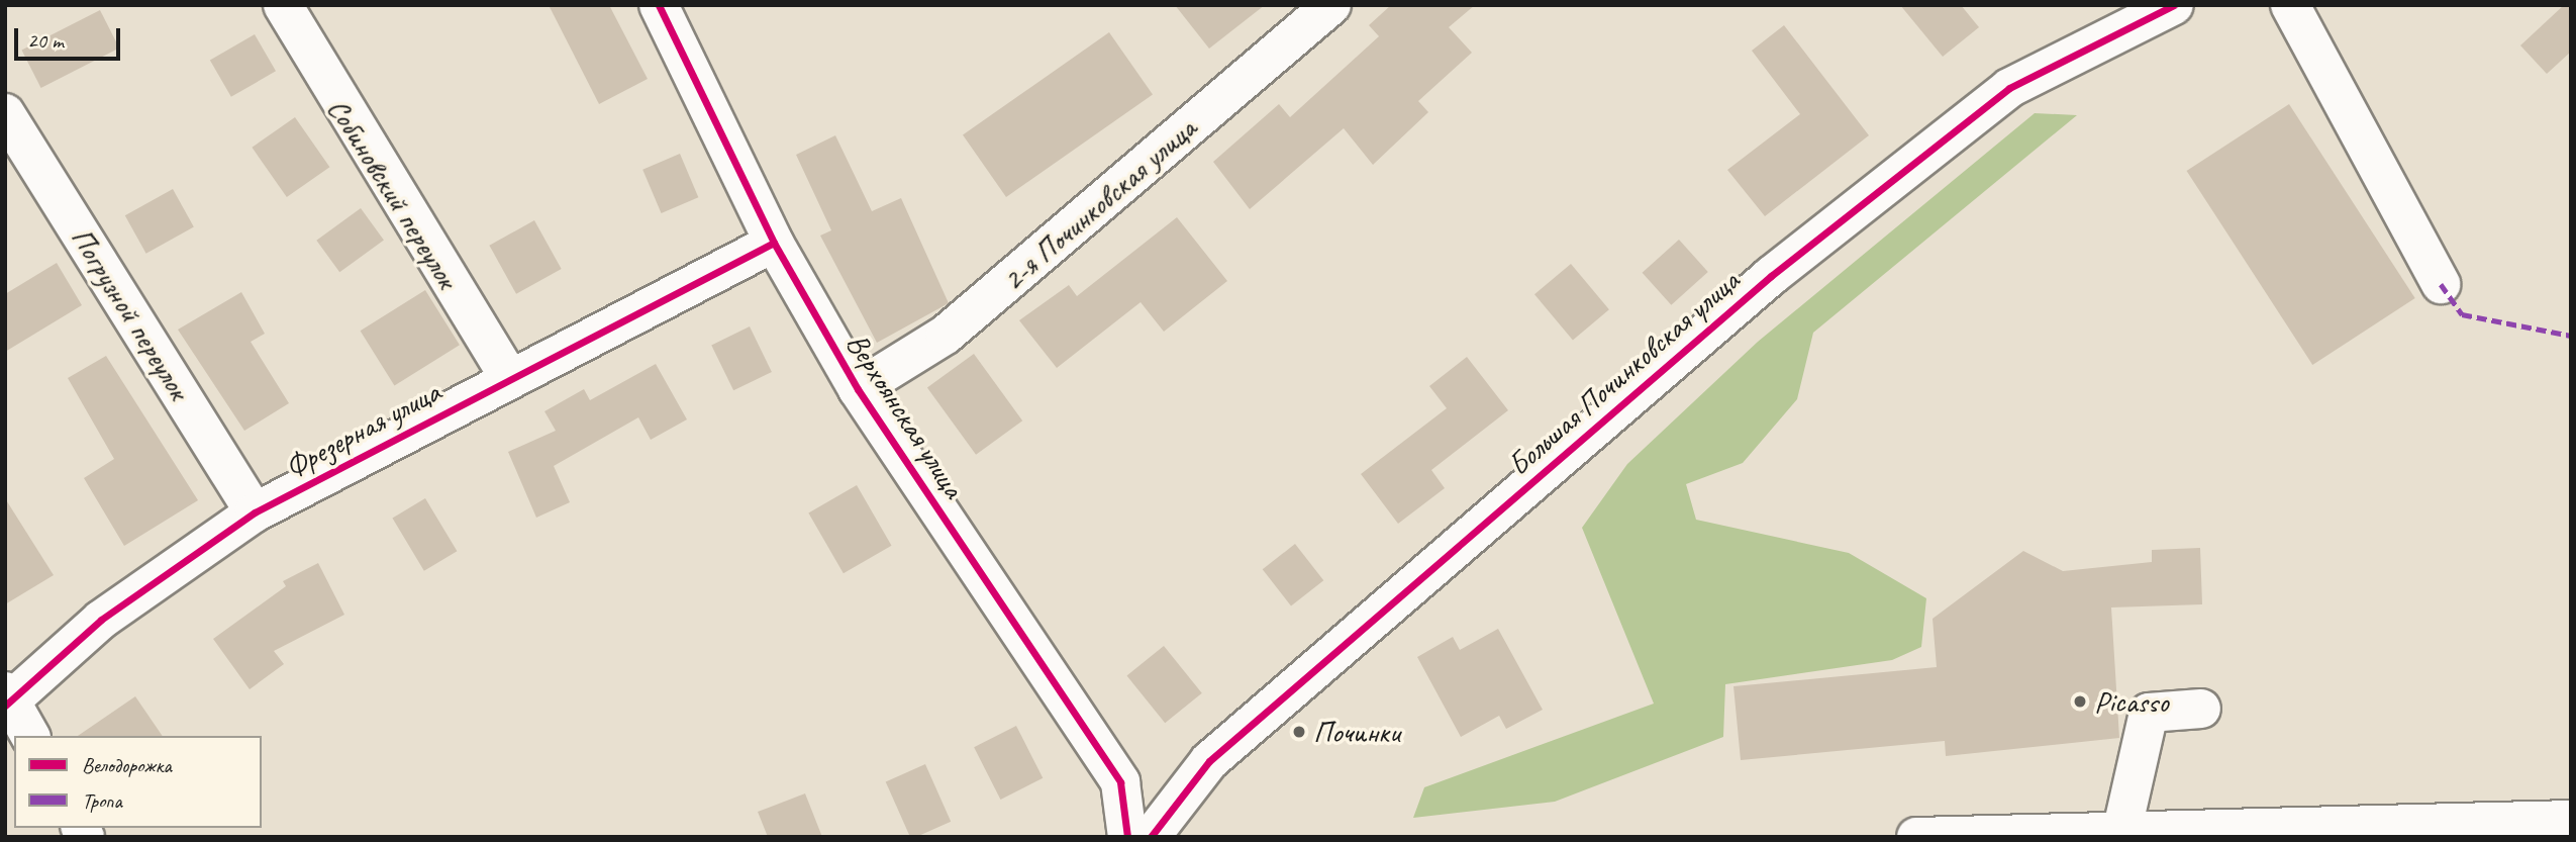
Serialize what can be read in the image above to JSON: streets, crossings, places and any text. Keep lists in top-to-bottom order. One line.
{"streets":{"street":["Собиновский переулок","2-я Починковская улица","Погрузной переулок","Большая Починковская улица","Верхоянская улица","Фрезерная улица"]},"crossings":[["Собиновский переулок","Фрезерная улица"],["2-я Починковская улица","Верхоянская улица"],["Погрузной переулок","Фрезерная улица"],["Верхоянская улица","Фрезерная улица"]],"places":["Picasso","Починки"],"legend":["Велодорожка","Тропа"],"scale_bar":"20 m"}
